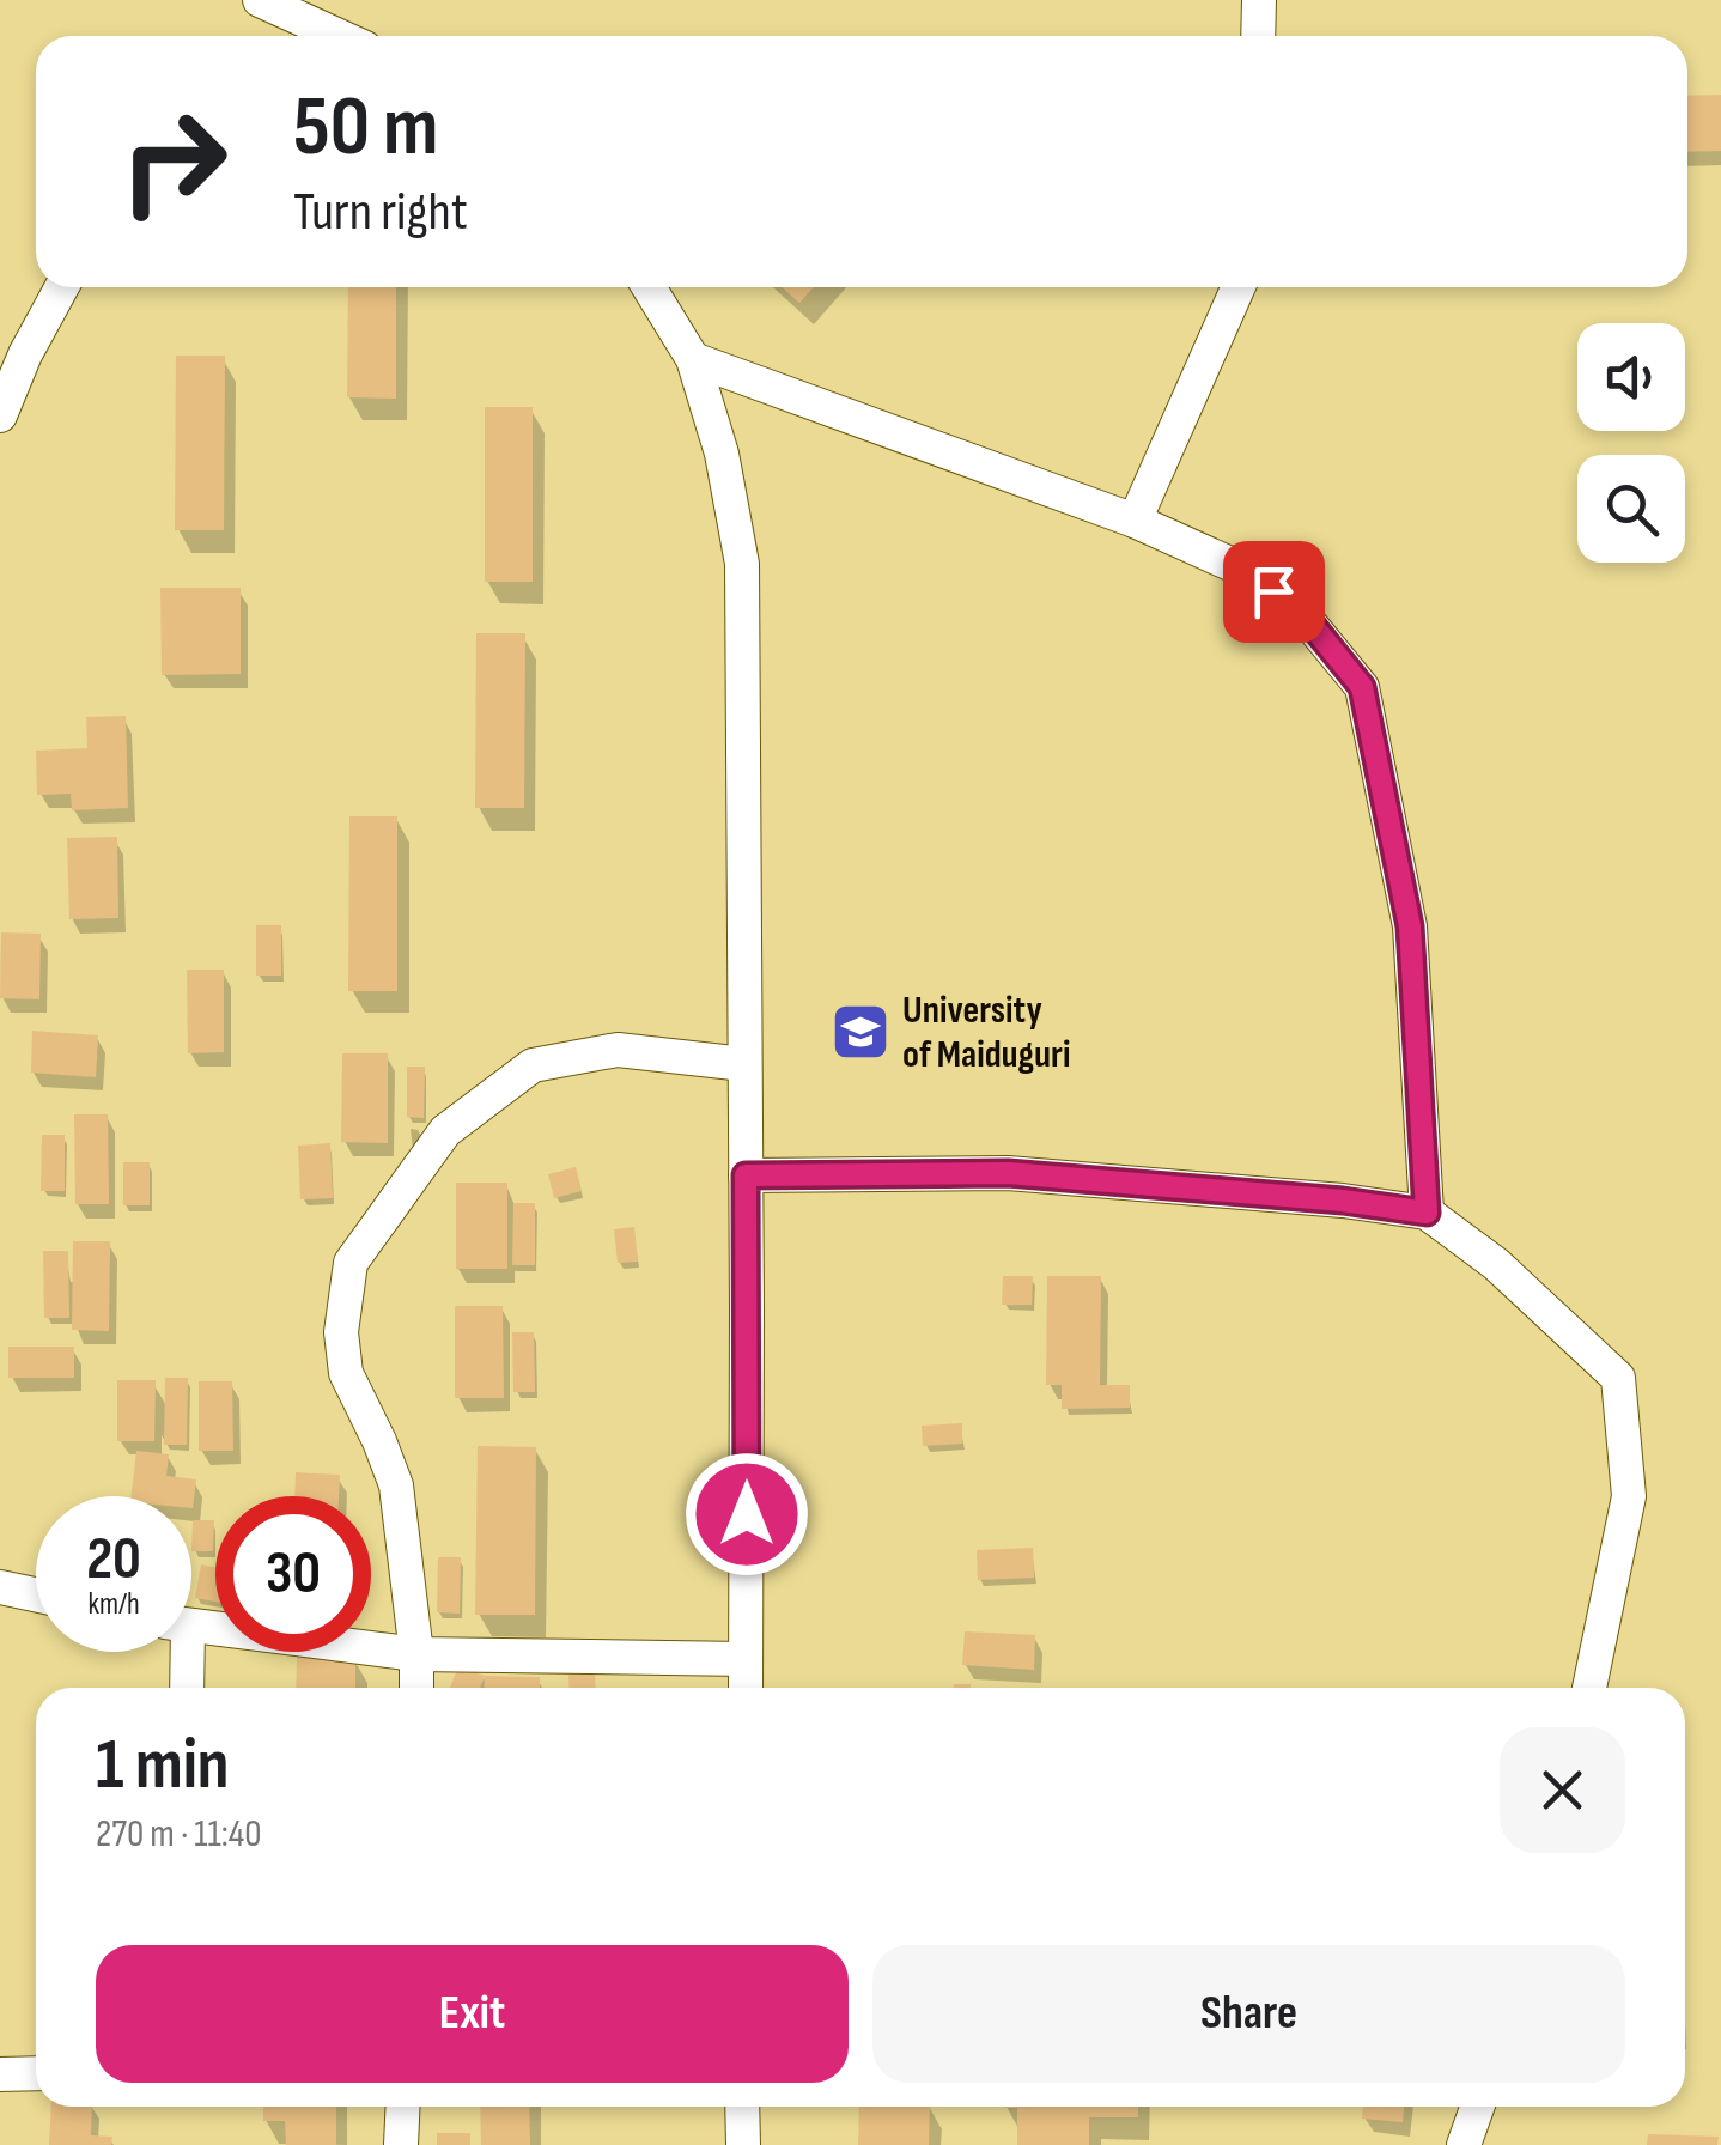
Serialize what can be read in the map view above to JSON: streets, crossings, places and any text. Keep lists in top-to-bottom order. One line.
{"places":{"school or university":["University of Maiduguri"]},"page":{"turn":["50 m","Turn right"],"speed":"20 km/h","limit":"30","heading":["1 min","270 m · 11:40"],"buttons":["Exit","Share"]}}
